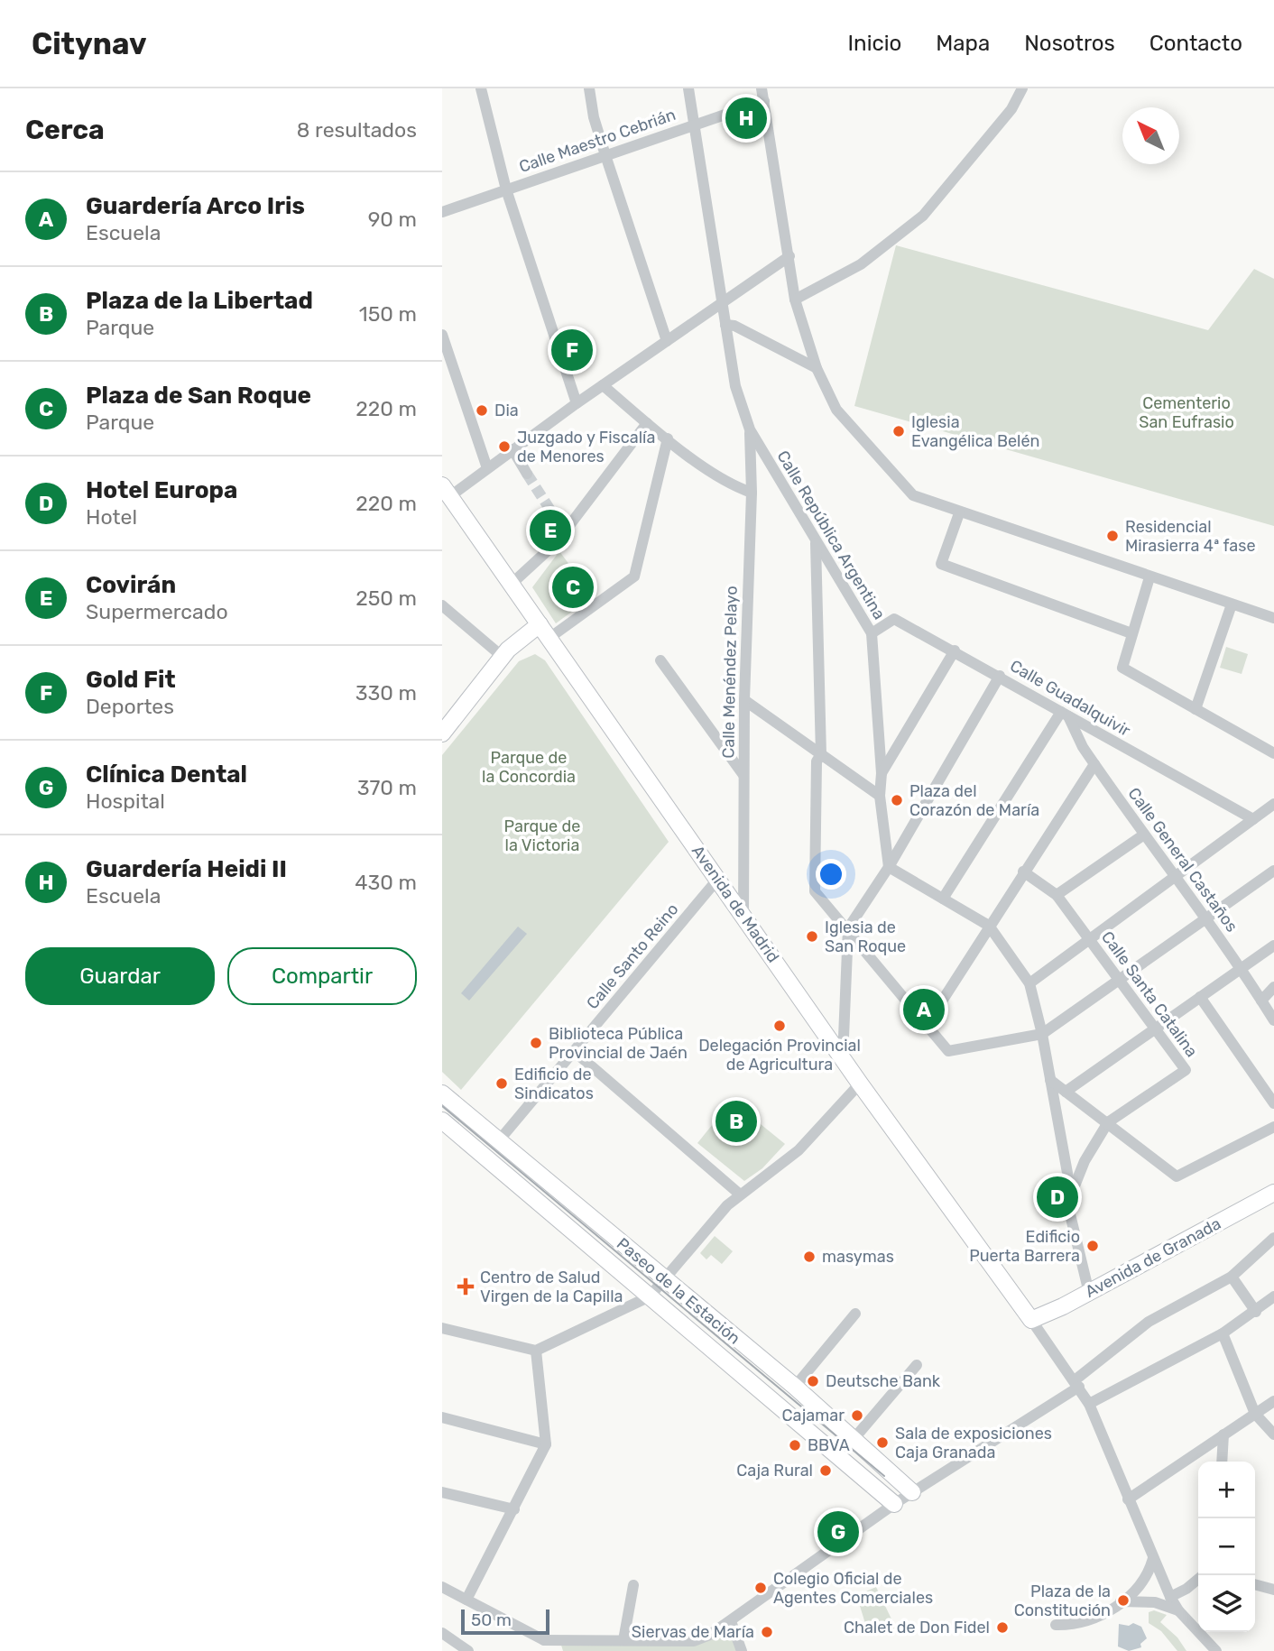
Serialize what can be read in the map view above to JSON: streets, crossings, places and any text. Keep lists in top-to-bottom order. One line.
{"streets":{"street":["Calle Maestro Cebrián","Calle República Argentina","Calle Menéndez Pelayo","Calle Guadalquivir","Calle General Castaños","Avenida de Madrid","Calle Santo Reino","Calle Santa Catalina","Avenida de Granada","Paseo de la Estación"]},"crossings":[["Calle Maestro Cebrián","Calle República Argentina"],["Calle República Argentina","Calle Menéndez Pelayo"],["Calle República Argentina","Calle Guadalquivir"],["Calle Menéndez Pelayo","Avenida de Madrid"],["Calle Guadalquivir","Calle General Castaños"],["Avenida de Madrid","Calle Santo Reino"],["Avenida de Madrid","Avenida de Granada"],["Calle Santo Reino","Paseo de la Estación"]],"parks":["Cementerio San Eufrasio","Parque de la Concordia","Parque de la Victoria"],"places":{"other":["Dia","Iglesia Evangélica Belén","Juzgado y Fiscalía de Menores","Residencial Mirasierra 4ª fase","Plaza del Corazón de María","Iglesia de San Roque","Delegación Provincial de Agricultura","Biblioteca Pública Provincial de Jaén","Edificio de Sindicatos","Edificio Puerta Barrera","masymas","Deutsche Bank","Cajamar","Sala de exposiciones Caja Granada","BBVA","Caja Rural","Colegio Oficial de Agentes Comerciales","Plaza de la Constitución","Chalet de Don Fidel","Siervas de María"],"health":["Centro de Salud Virgen de la Capilla"]},"scale_bar":"50 m","north":"top left","page":{"header":"Citynav","nav":["Inicio","Mapa","Nosotros","Contacto"],"heading":["Cerca","8 resultados"],"pins":["H","F","E","C","A","B","D","G"],"list":[{"mark":"A","name":"Guardería Arco Iris","note":"Escuela","value":"90 m"},{"mark":"B","name":"Plaza de la Libertad","note":"Parque","value":"150 m"},{"mark":"C","name":"Plaza de San Roque","note":"Parque","value":"220 m"},{"mark":"D","name":"Hotel Europa","note":"Hotel","value":"220 m"},{"mark":"E","name":"Covirán","note":"Supermercado","value":"250 m"},{"mark":"F","name":"Gold Fit","note":"Deportes","value":"330 m"},{"mark":"G","name":"Clínica Dental","note":"Hospital","value":"370 m"},{"mark":"H","name":"Guardería Heidi II","note":"Escuela","value":"430 m"}],"buttons":["Guardar","Compartir"],"map_buttons":["+","−"],"scale":"50 m"}}
